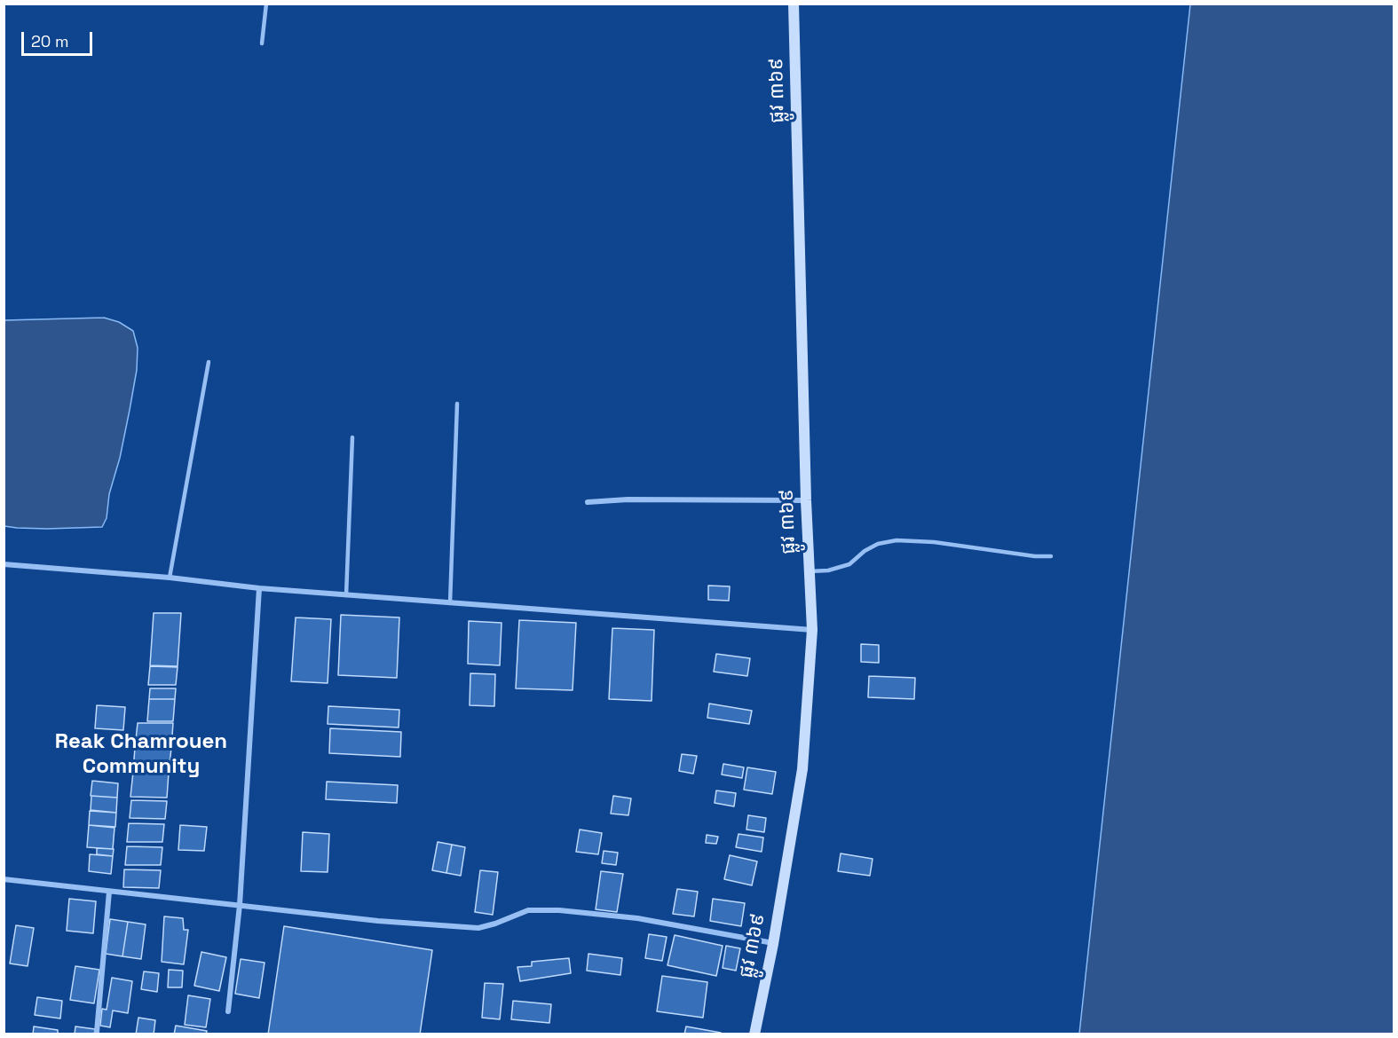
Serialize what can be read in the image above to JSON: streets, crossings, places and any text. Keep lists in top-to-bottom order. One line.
{"streets":{"main road":["ផ្លូវ ៣៦៩"]},"districts":["Reak Chamrouen Community"],"scale_bar":"20 m"}
